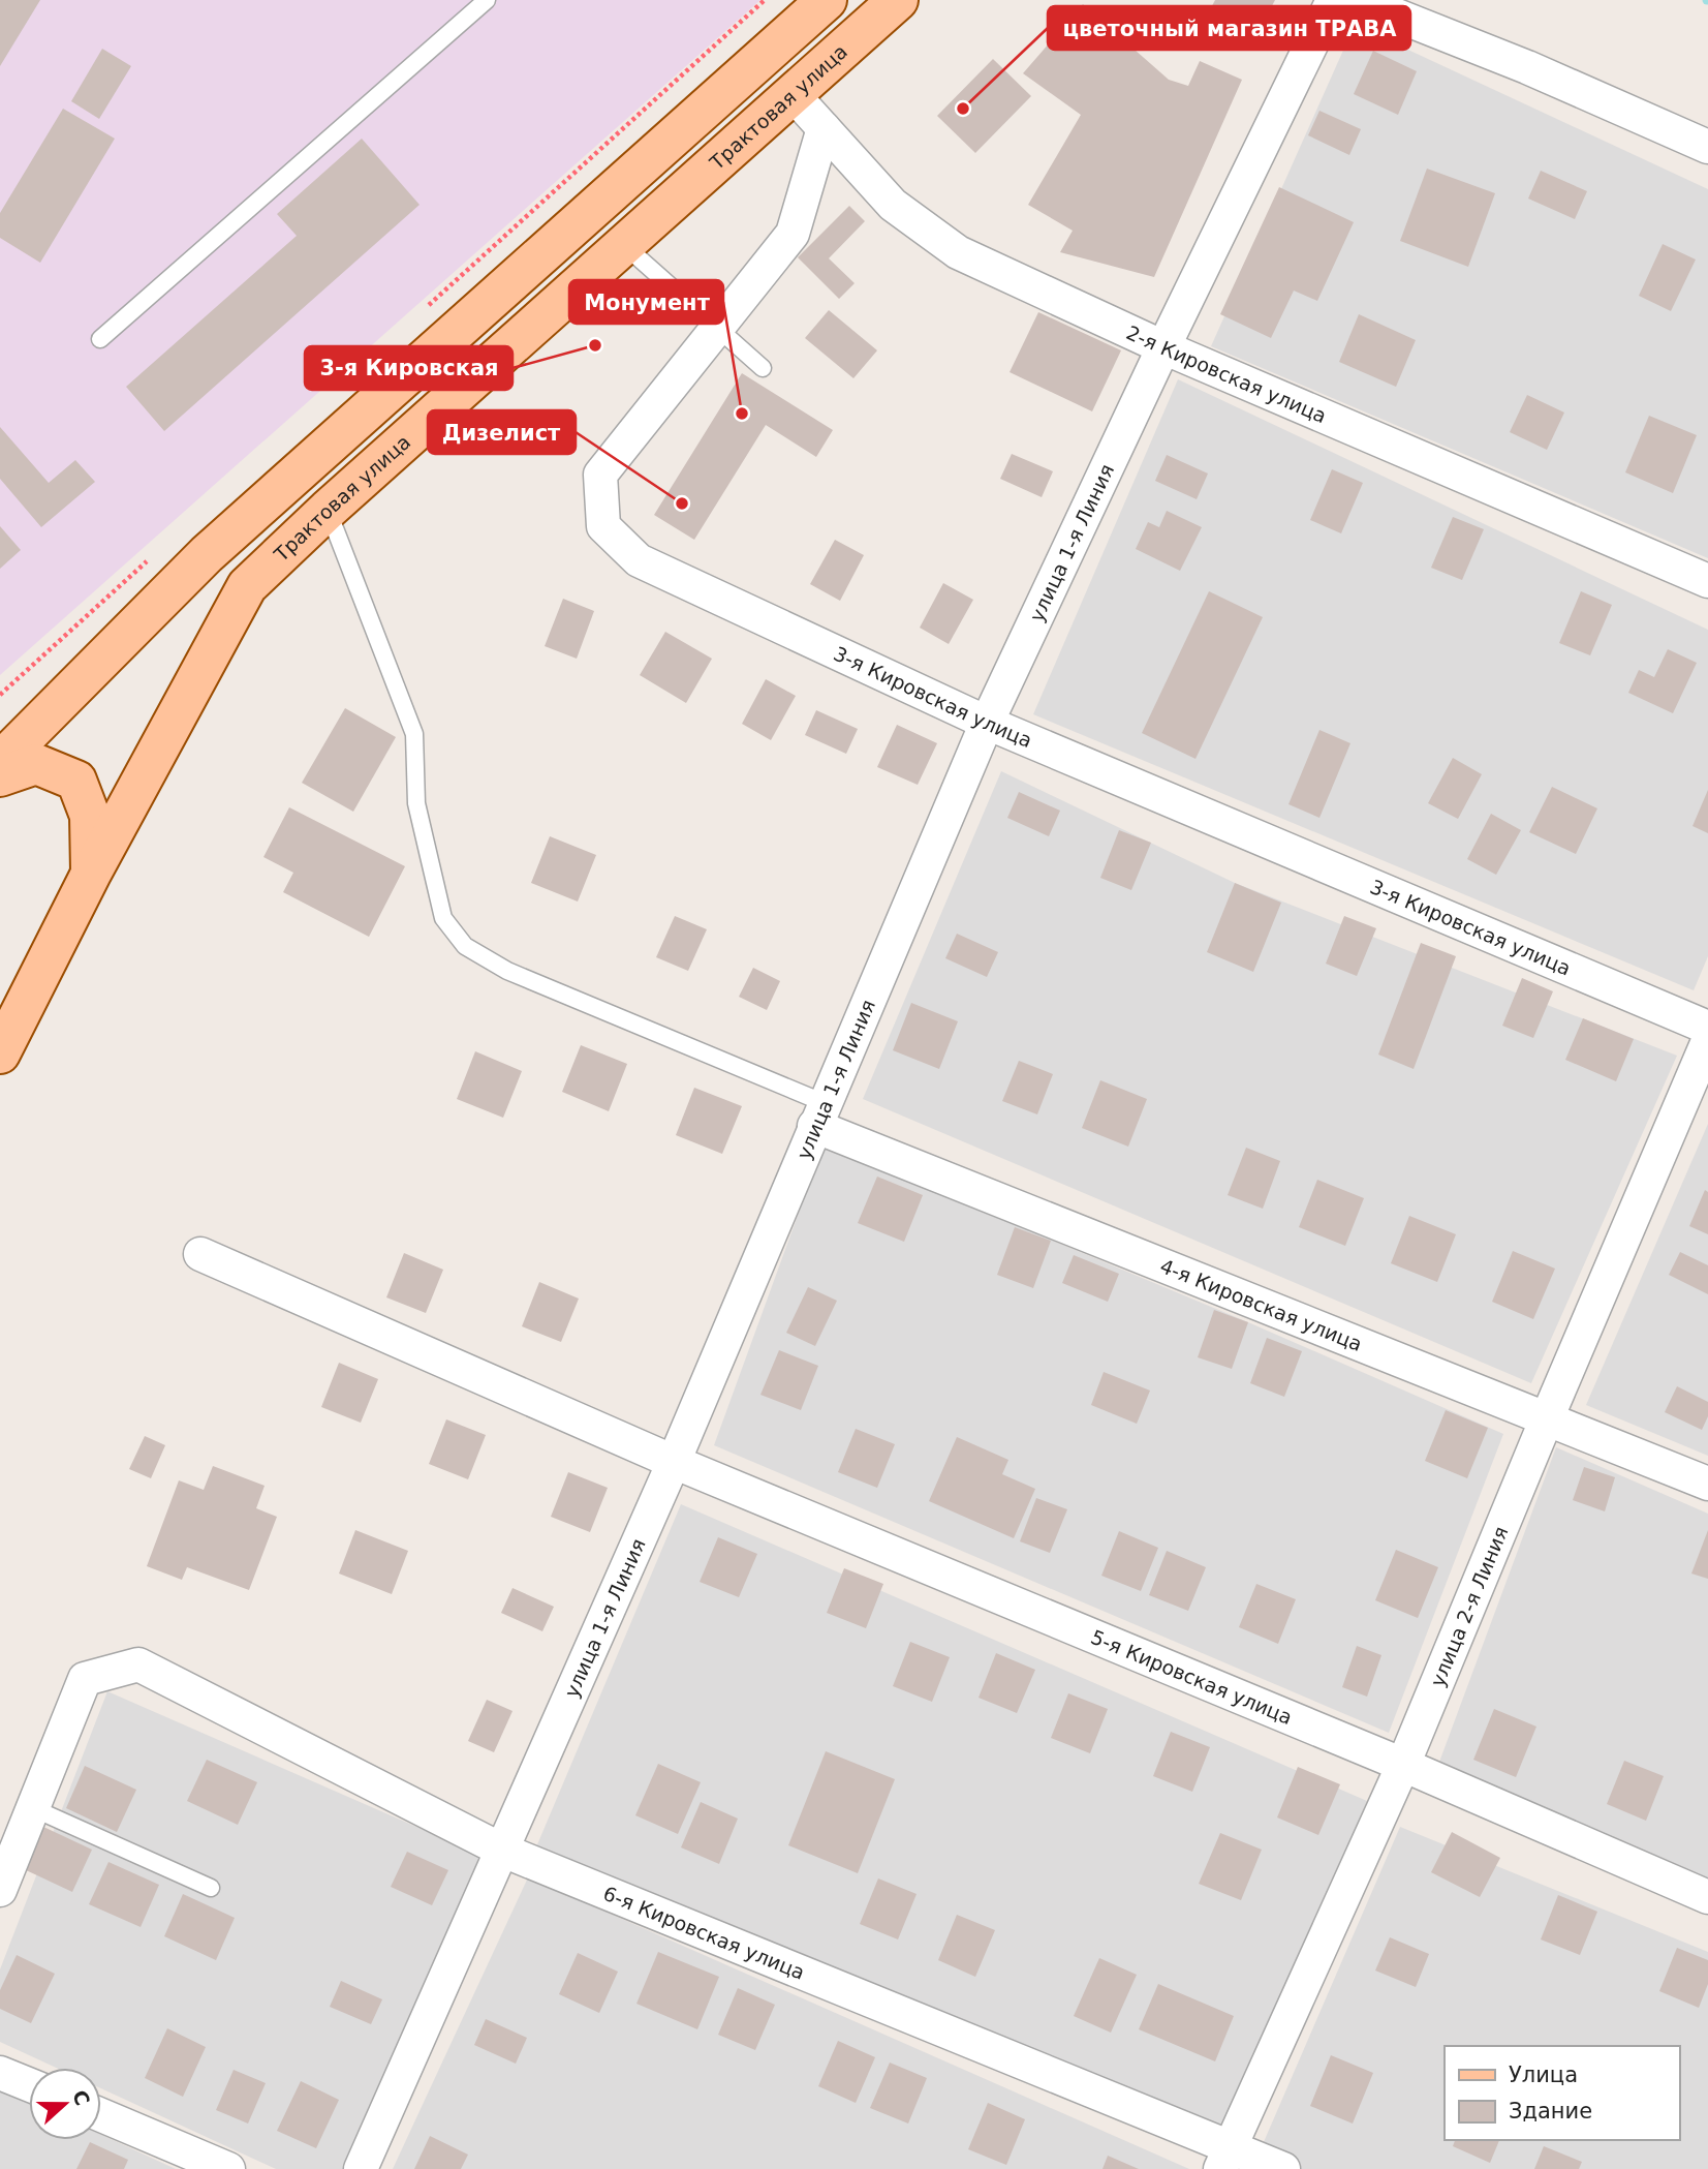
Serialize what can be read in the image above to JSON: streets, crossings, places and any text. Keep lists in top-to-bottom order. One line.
{"streets":{"main road":["Трактовая улица"],"street":["2-я Кировская улица","улица 1-я Линия","3-я Кировская улица","4-я Кировская улица","улица 2-я Линия","5-я Кировская улица","6-я Кировская улица"]},"crossings":[["Трактовая улица","2-я Кировская улица"],["2-я Кировская улица","улица 1-я Линия"],["2-я Кировская улица","3-я Кировская улица"],["улица 1-я Линия","3-я Кировская улица"],["улица 1-я Линия","4-я Кировская улица"],["улица 1-я Линия","5-я Кировская улица"],["улица 1-я Линия","6-я Кировская улица"],["4-я Кировская улица","улица 2-я Линия"],["улица 2-я Линия","5-я Кировская улица"],["улица 2-я Линия","6-я Кировская улица"]],"places":["цветочный магазин ТРАВА","3-я Кировская","Монумент","Дизелист"],"legend":["Улица","Здание"],"north":"right"}
